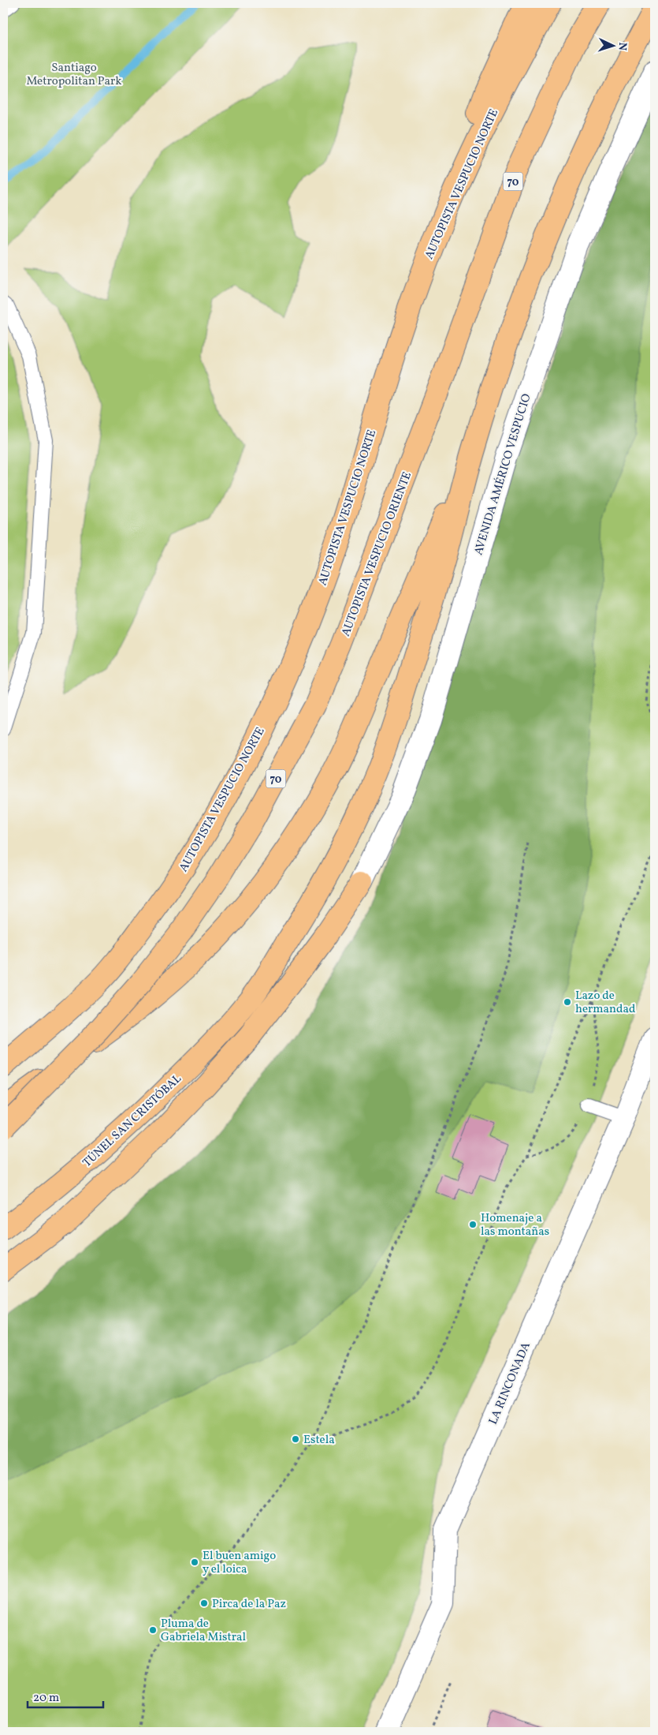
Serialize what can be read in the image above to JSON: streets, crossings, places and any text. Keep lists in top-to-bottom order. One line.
{"streets":{"highway":["70","AUTOPISTA VESPUCIO NORTE","AUTOPISTA VESPUCIO ORIENTE","TÚNEL SAN CRISTÓBAL"],"street":["AVENIDA AMÉRICO VESPUCIO","LA RINCONADA"]},"parks":["Santiago Metropolitan Park"],"places":["Lazo de hermandad","Homenaje a las montañas","Estela","El buen amigo y el loica","Pirca de la Paz","Pluma de Gabriela Mistral"],"scale_bar":"20 m","north":"right"}
